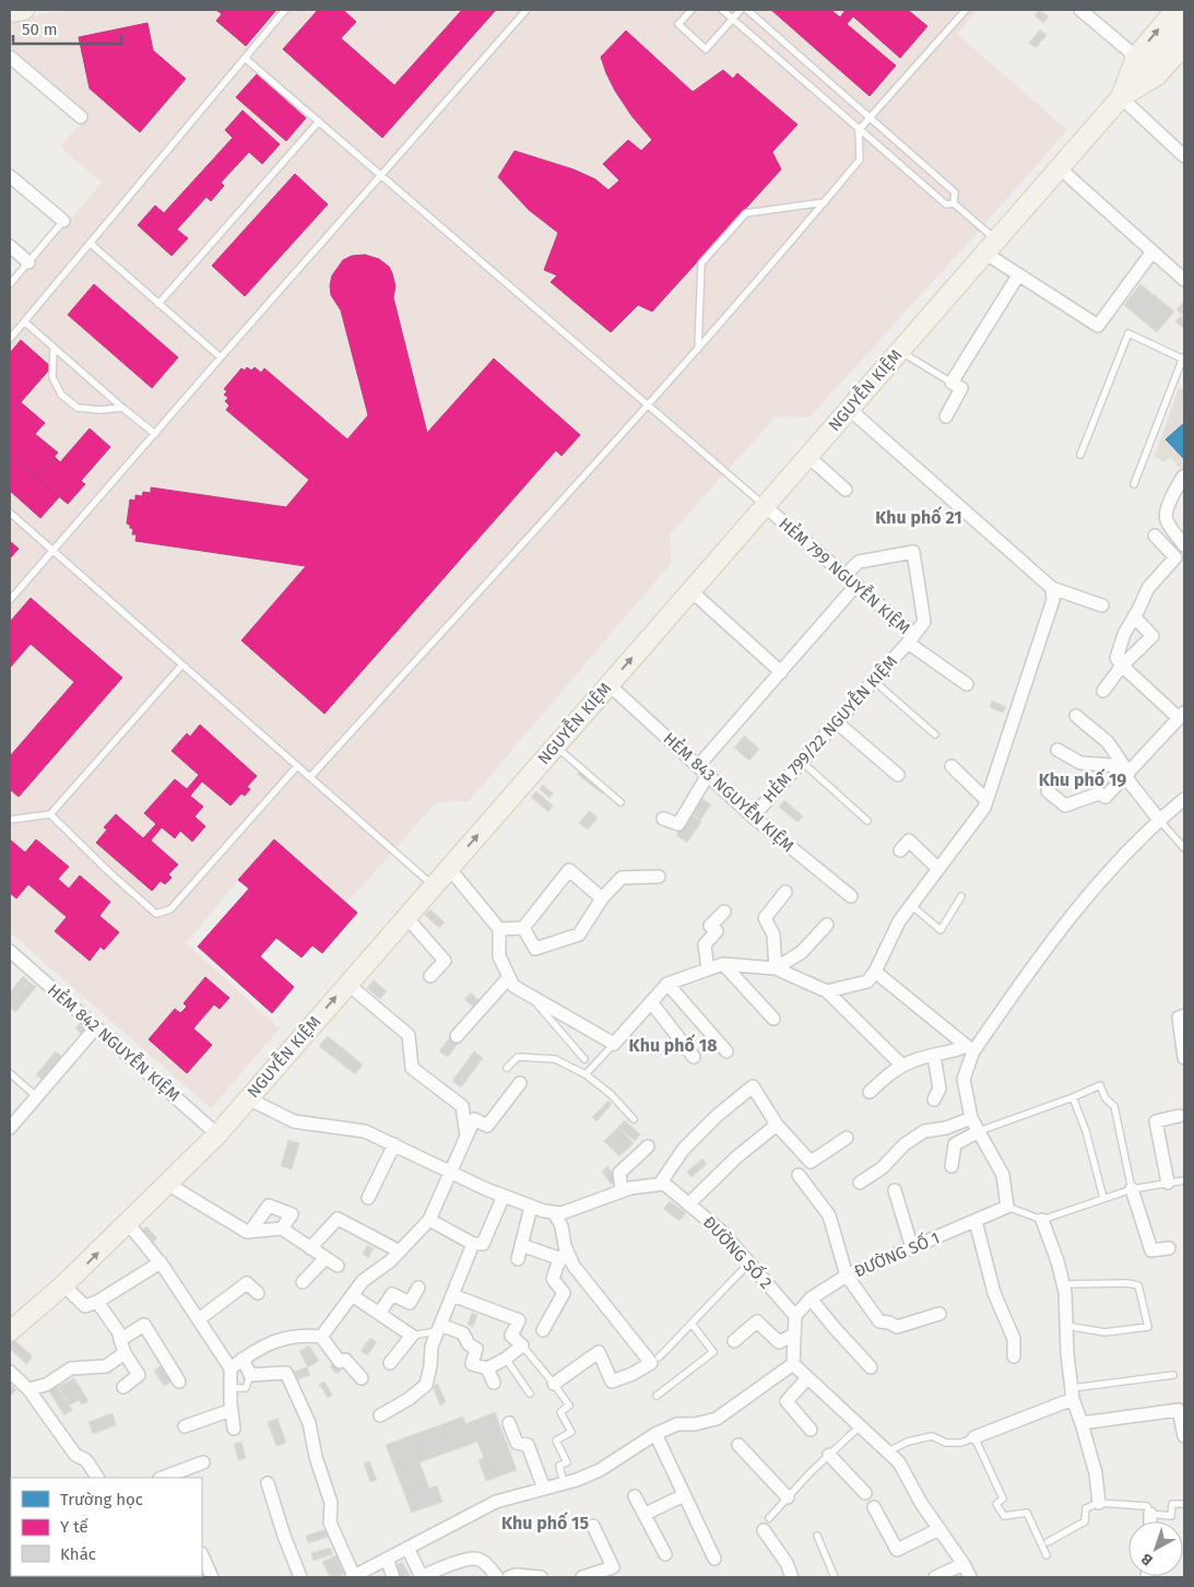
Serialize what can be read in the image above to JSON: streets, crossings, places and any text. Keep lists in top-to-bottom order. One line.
{"streets":{"main road":["NGUYỄN KIỆM"],"street":["HẺM 799 NGUYỄN KIỆM","HẺM 799/22 NGUYỄN KIỆM","HẺM 843 NGUYỄN KIỆM","HẺM 842 NGUYỄN KIỆM","ĐƯỜNG SỐ 2","ĐƯỜNG SỐ 1"]},"crossings":[["NGUYỄN KIỆM","HẺM 799 NGUYỄN KIỆM"],["NGUYỄN KIỆM","HẺM 843 NGUYỄN KIỆM"],["NGUYỄN KIỆM","HẺM 842 NGUYỄN KIỆM"],["HẺM 799 NGUYỄN KIỆM","HẺM 799/22 NGUYỄN KIỆM"],["HẺM 799/22 NGUYỄN KIỆM","HẺM 843 NGUYỄN KIỆM"],["ĐƯỜNG SỐ 2","ĐƯỜNG SỐ 1"]],"districts":["Khu phố 21","Khu phố 19","Khu phố 18","Khu phố 15"],"legend":["Trường học","Y tế","Khác"],"scale_bar":"50 m","north":"bottom left"}
